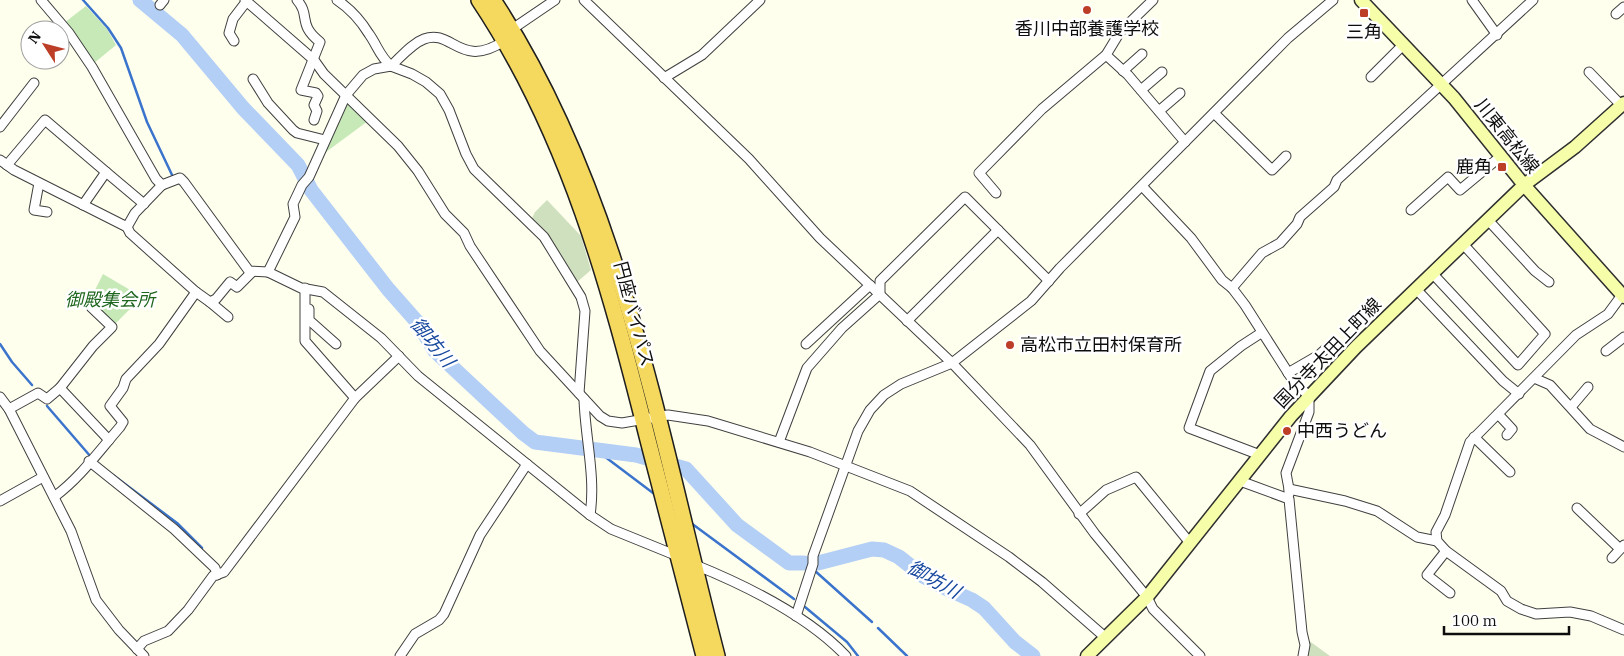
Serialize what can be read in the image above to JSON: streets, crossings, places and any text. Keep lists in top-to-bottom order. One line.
{"streets":{"highway":["円座バイパス"],"main road":["川東高松線","国分寺太田上町線"]},"crossings":[["川東高松線","国分寺太田上町線"]],"water":["御坊川"],"parks":["御殿集会所"],"places":{"other":["香川中部養護学校","高松市立田村保育所","中西うどん"],"transit":["三角","鹿角"]},"scale_bar":"100 m","north":"top left"}
